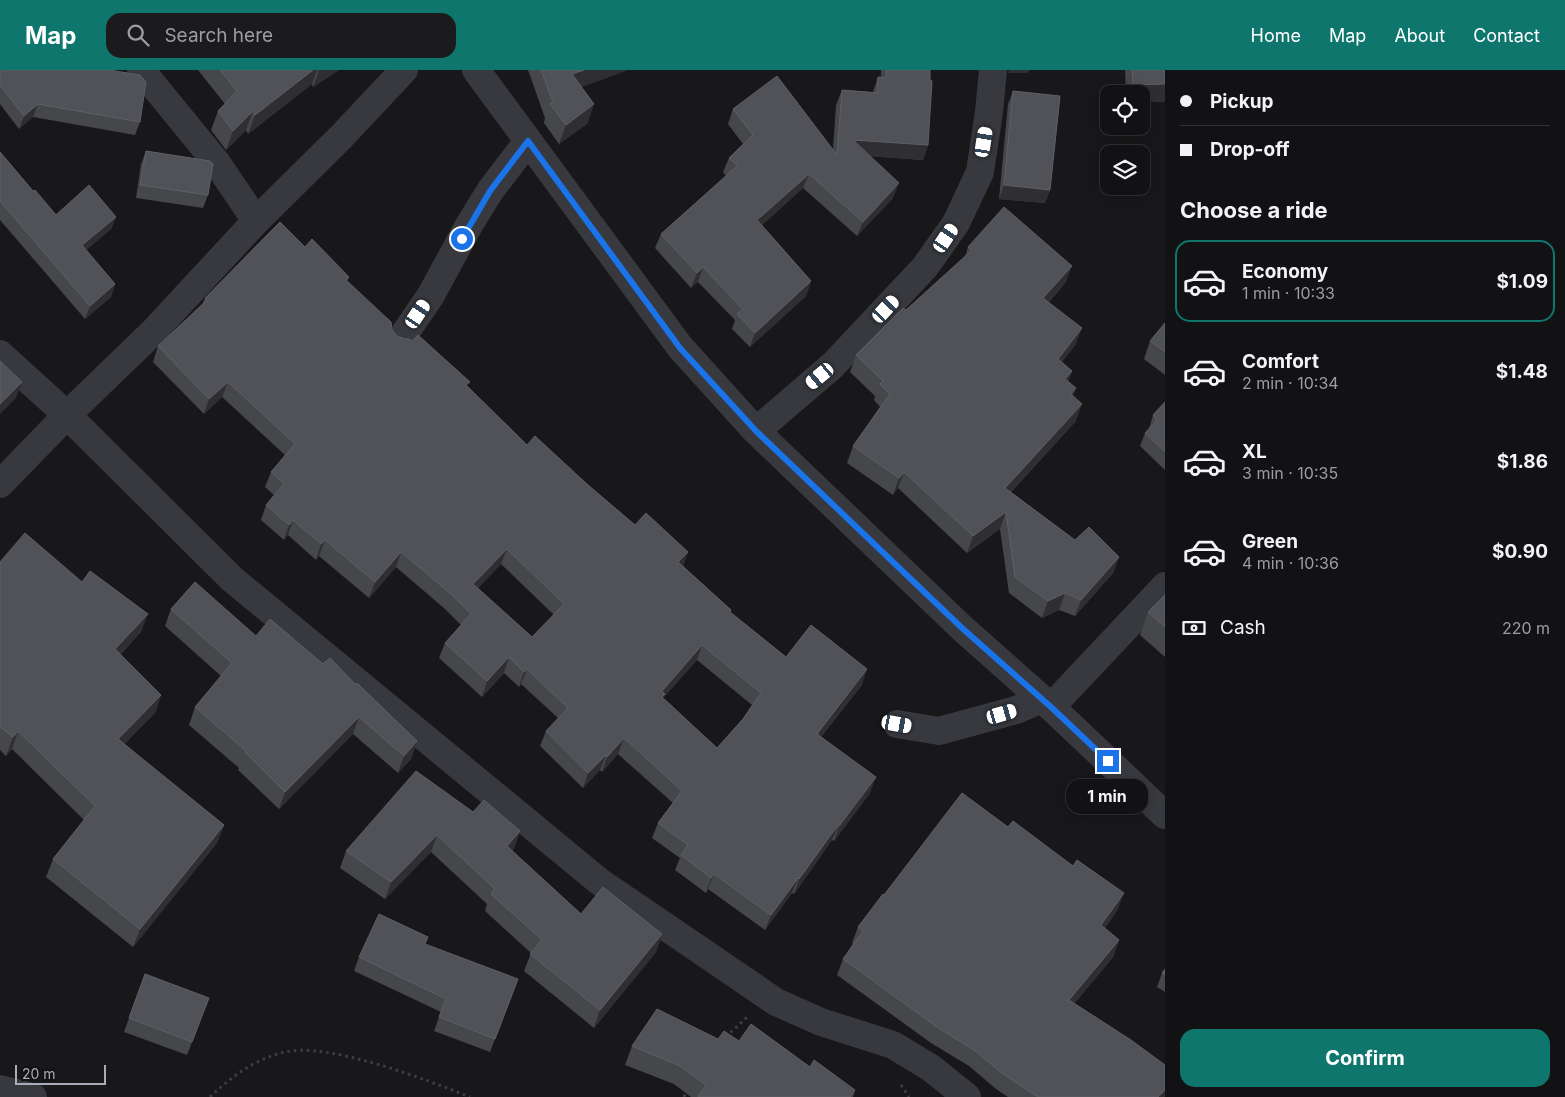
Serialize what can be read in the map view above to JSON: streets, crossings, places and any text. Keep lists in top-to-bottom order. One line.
{"scale_bar":"20 m","page":{"header":"Map","search":"Search here","nav":["Home","Map","About","Contact"],"banner":["Pickup","Drop-off"],"heading":"Choose a ride","list":[{"name":"Economy","note":"1 min · 10:33","value":"$1.09"},{"name":"Comfort","note":"2 min · 10:34","value":"$1.48"},{"name":"XL","note":"3 min · 10:35","value":"$1.86"},{"name":"Green","note":"4 min · 10:36","value":"$0.90"}],"pay":["Cash","220 m"],"bubble":"1 min","buttons":"Confirm","scale":"20 m"}}
